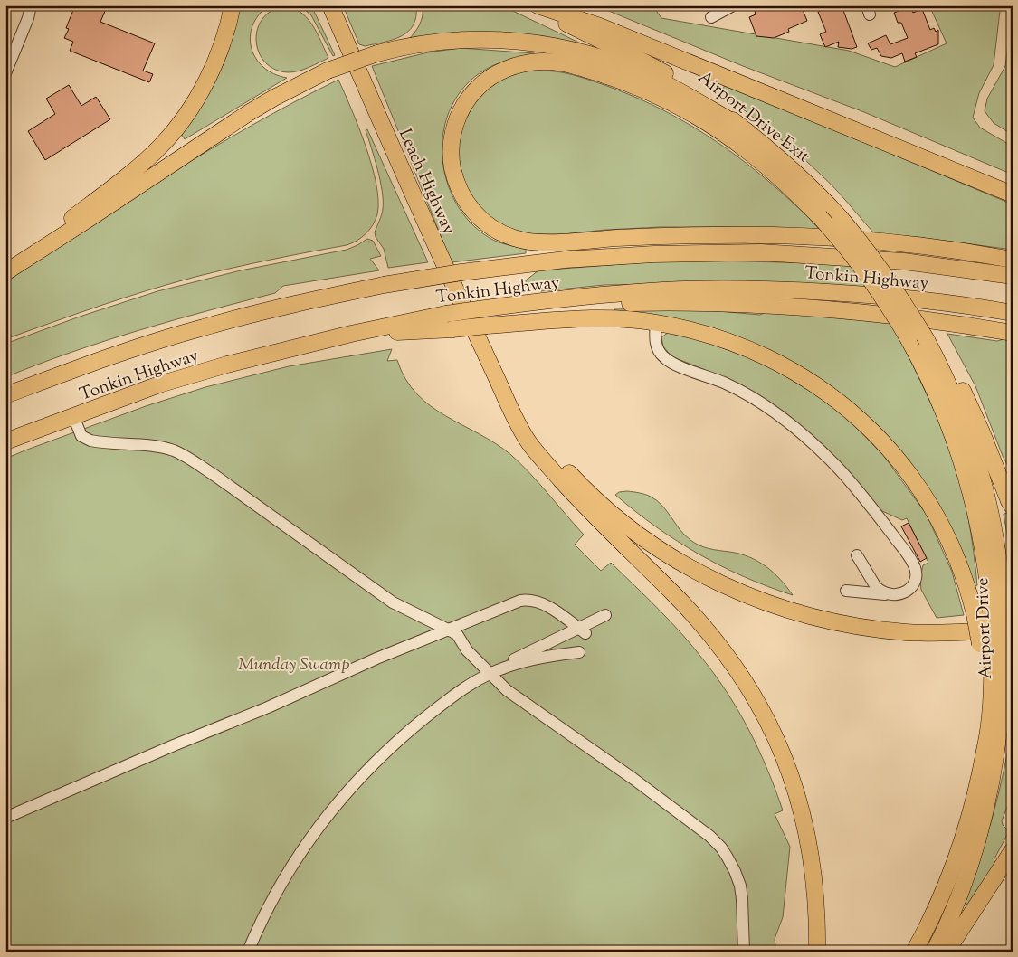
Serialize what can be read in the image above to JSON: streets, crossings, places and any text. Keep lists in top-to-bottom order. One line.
{"streets":{"highway":["Airport Drive Exit","Leach Highway","Tonkin Highway","Airport Drive"]},"crossings":[["Airport Drive Exit","Airport Drive"]],"parks":["Munday Swamp"]}
